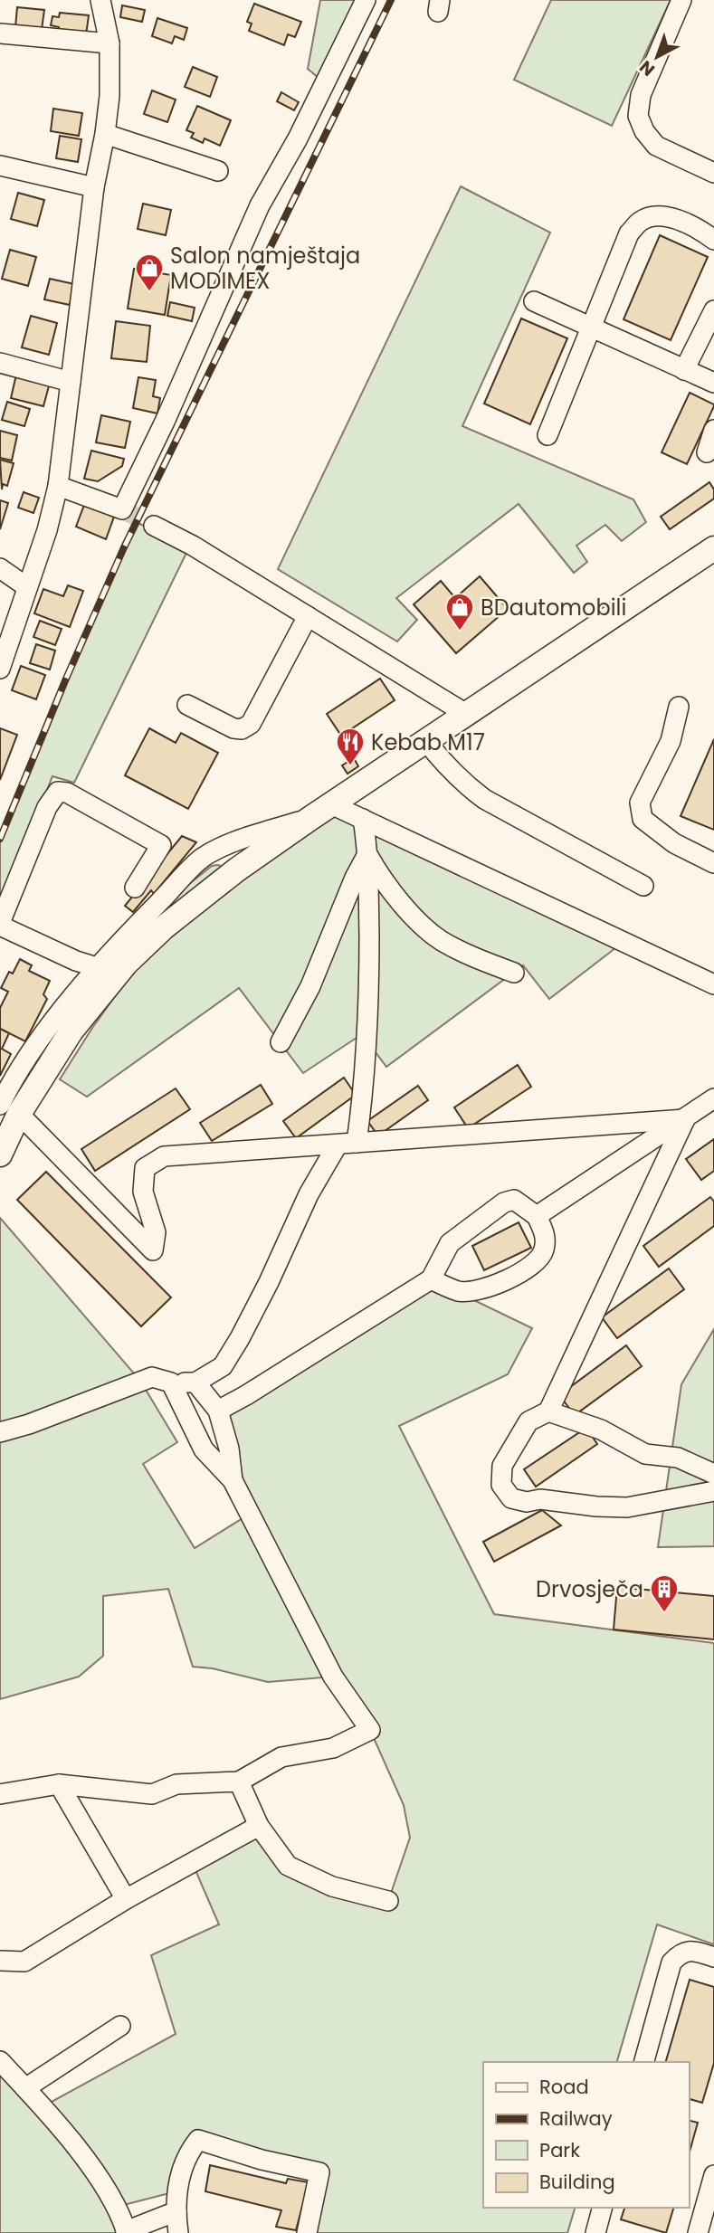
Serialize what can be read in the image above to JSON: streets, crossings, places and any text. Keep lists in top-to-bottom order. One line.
{"places":{"shop":["Salon namještaja MODIMEX","BDautomobili"],"restaurant":["Kebab M17"],"building":["Drvosječa"]},"legend":["Road","Railway","Park","Building"],"north":"bottom left"}
